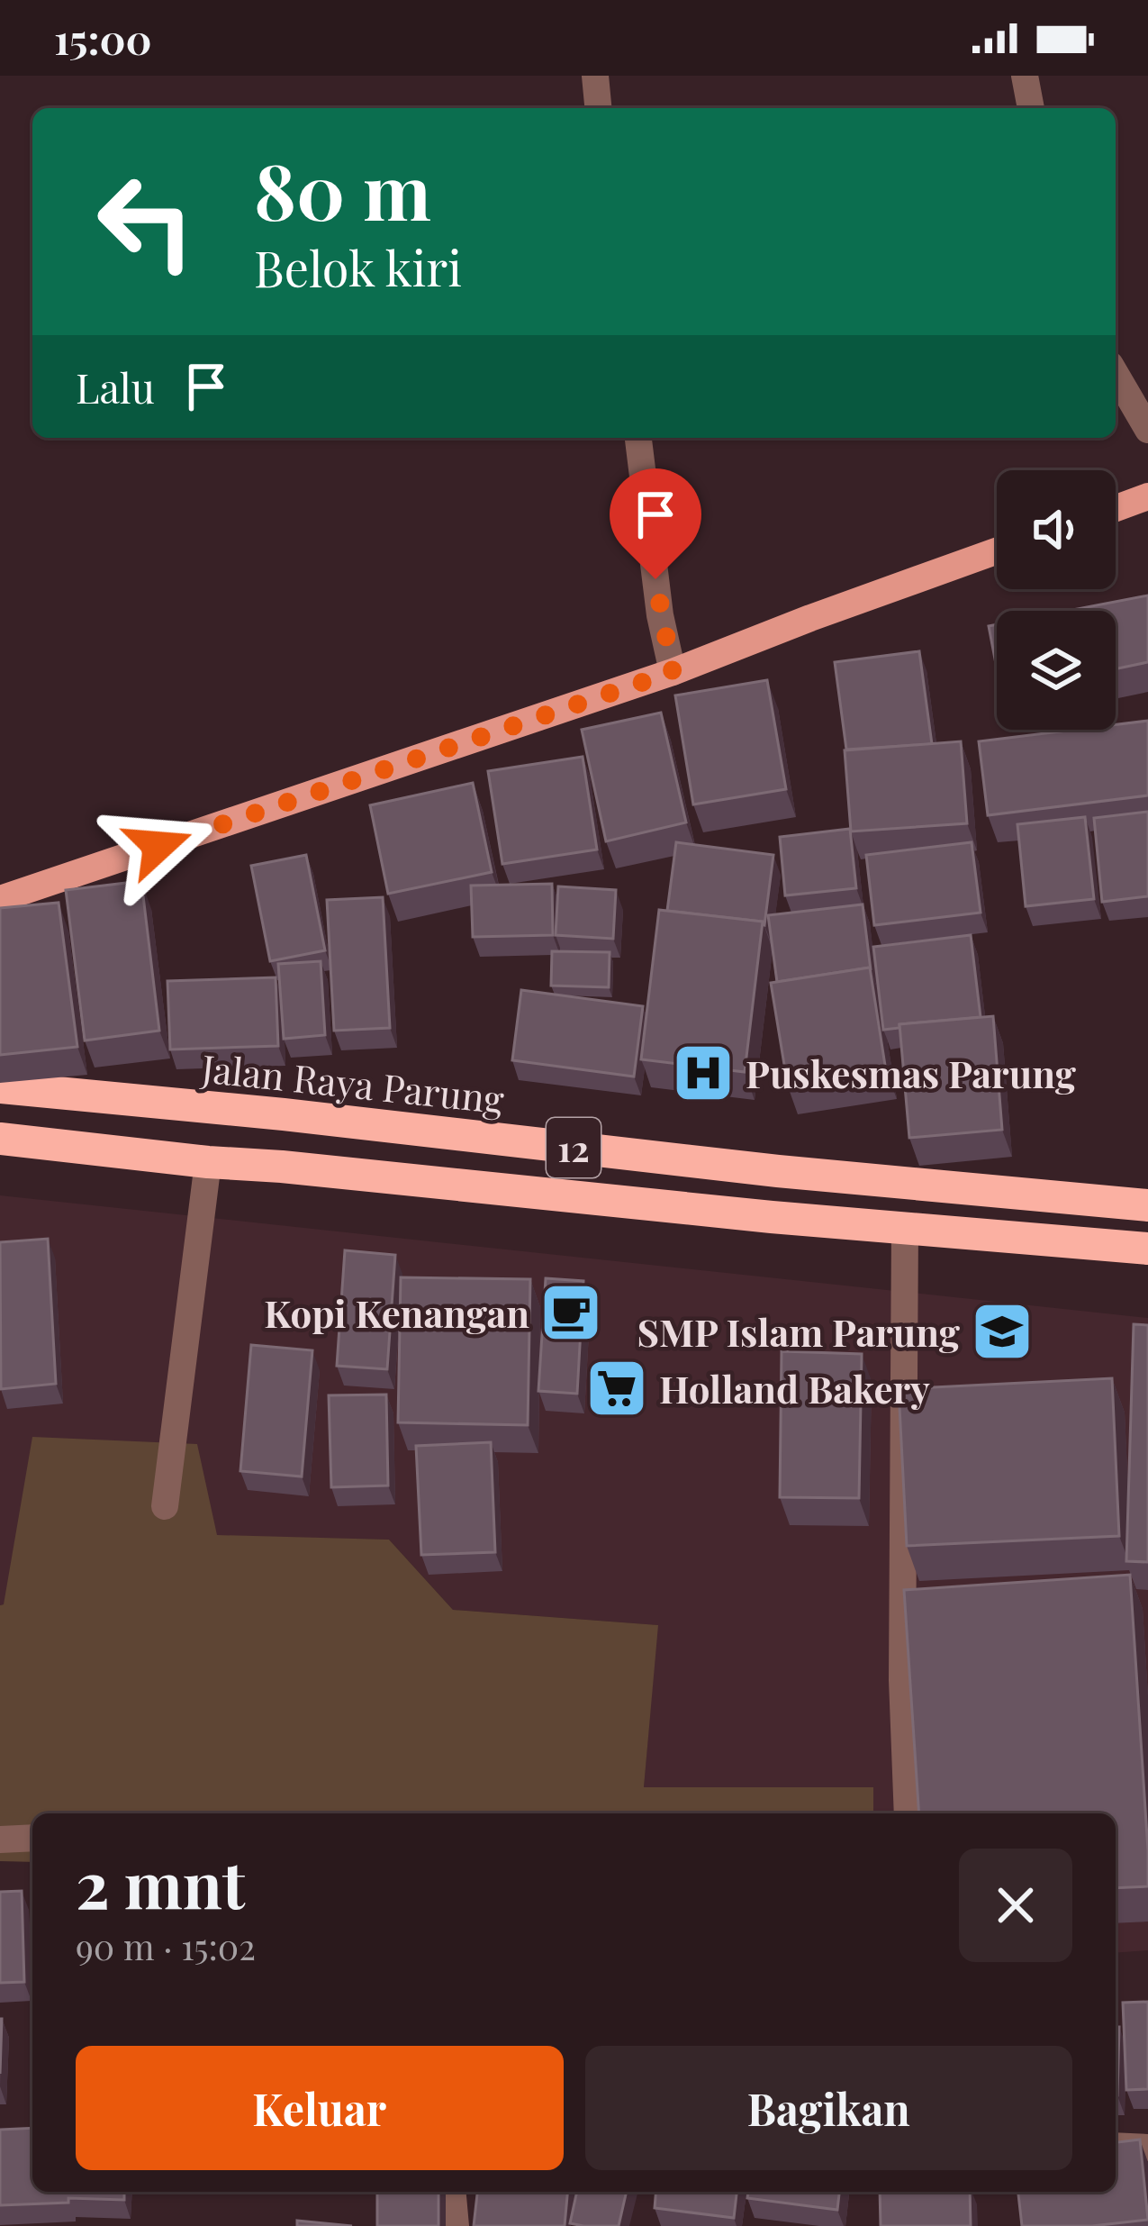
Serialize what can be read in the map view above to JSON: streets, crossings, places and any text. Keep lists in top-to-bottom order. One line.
{"streets":{"highway":["Jalan Raya Parung","12"]},"places":{"hospital":["Puskesmas Parung"],"cafe":["Kopi Kenangan"],"school or university":["SMP Islam Parung"],"supermarket":["Holland Bakery"]},"page":{"status":"15:00","turn":["80 m","Belok kiri"],"then":"Lalu","heading":["2 mnt","90 m · 15:02"],"buttons":["Keluar","Bagikan"]}}
